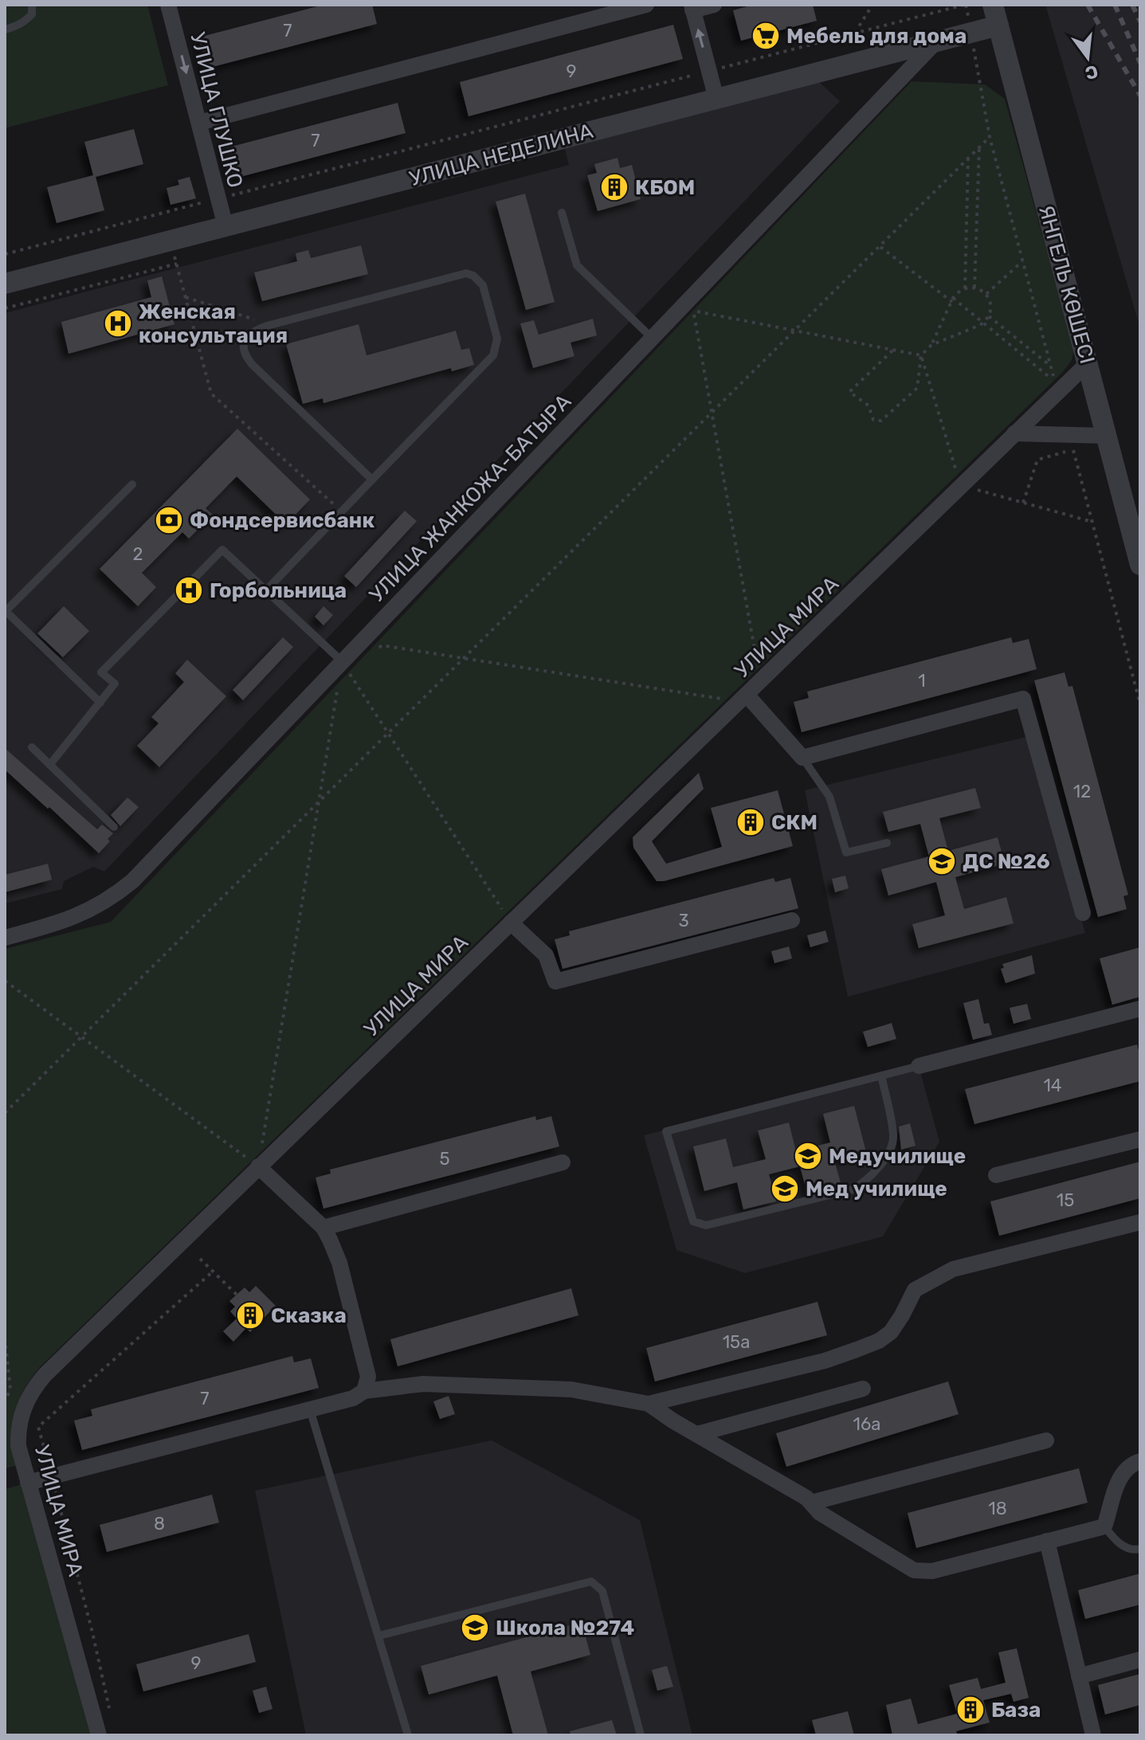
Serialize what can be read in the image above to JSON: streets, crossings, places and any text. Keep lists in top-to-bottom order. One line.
{"streets":{"street":["УЛИЦА ГЛУШКО","УЛИЦА НЕДЕЛИНА","ЯНГЕЛЬ КӨШЕСІ","УЛИЦА ЖАНКОЖА-БАТЫРА","УЛИЦА МИРА"]},"crossings":[["УЛИЦА ГЛУШКО","УЛИЦА НЕДЕЛИНА"],["УЛИЦА НЕДЕЛИНА","ЯНГЕЛЬ КӨШЕСІ"],["УЛИЦА НЕДЕЛИНА","УЛИЦА ЖАНКОЖА-БАТЫРА"],["ЯНГЕЛЬ КӨШЕСІ","УЛИЦА МИРА"]],"one_way":["УЛИЦА ГЛУШКО"],"places":{"supermarket":["Мебель для дома"],"building":["КБОМ","СКМ","Сказка","База"],"hospital":["Женская консультация","Горбольница"],"bank":["Фондсервисбанк"],"school or university":["ДС №26","Медучилище","Мед училище","Школа №274"]},"house_numbers":["7","9","7","2","1","12","3","14","5","15","15а","7","16а","18","8","9"],"north":"bottom"}
